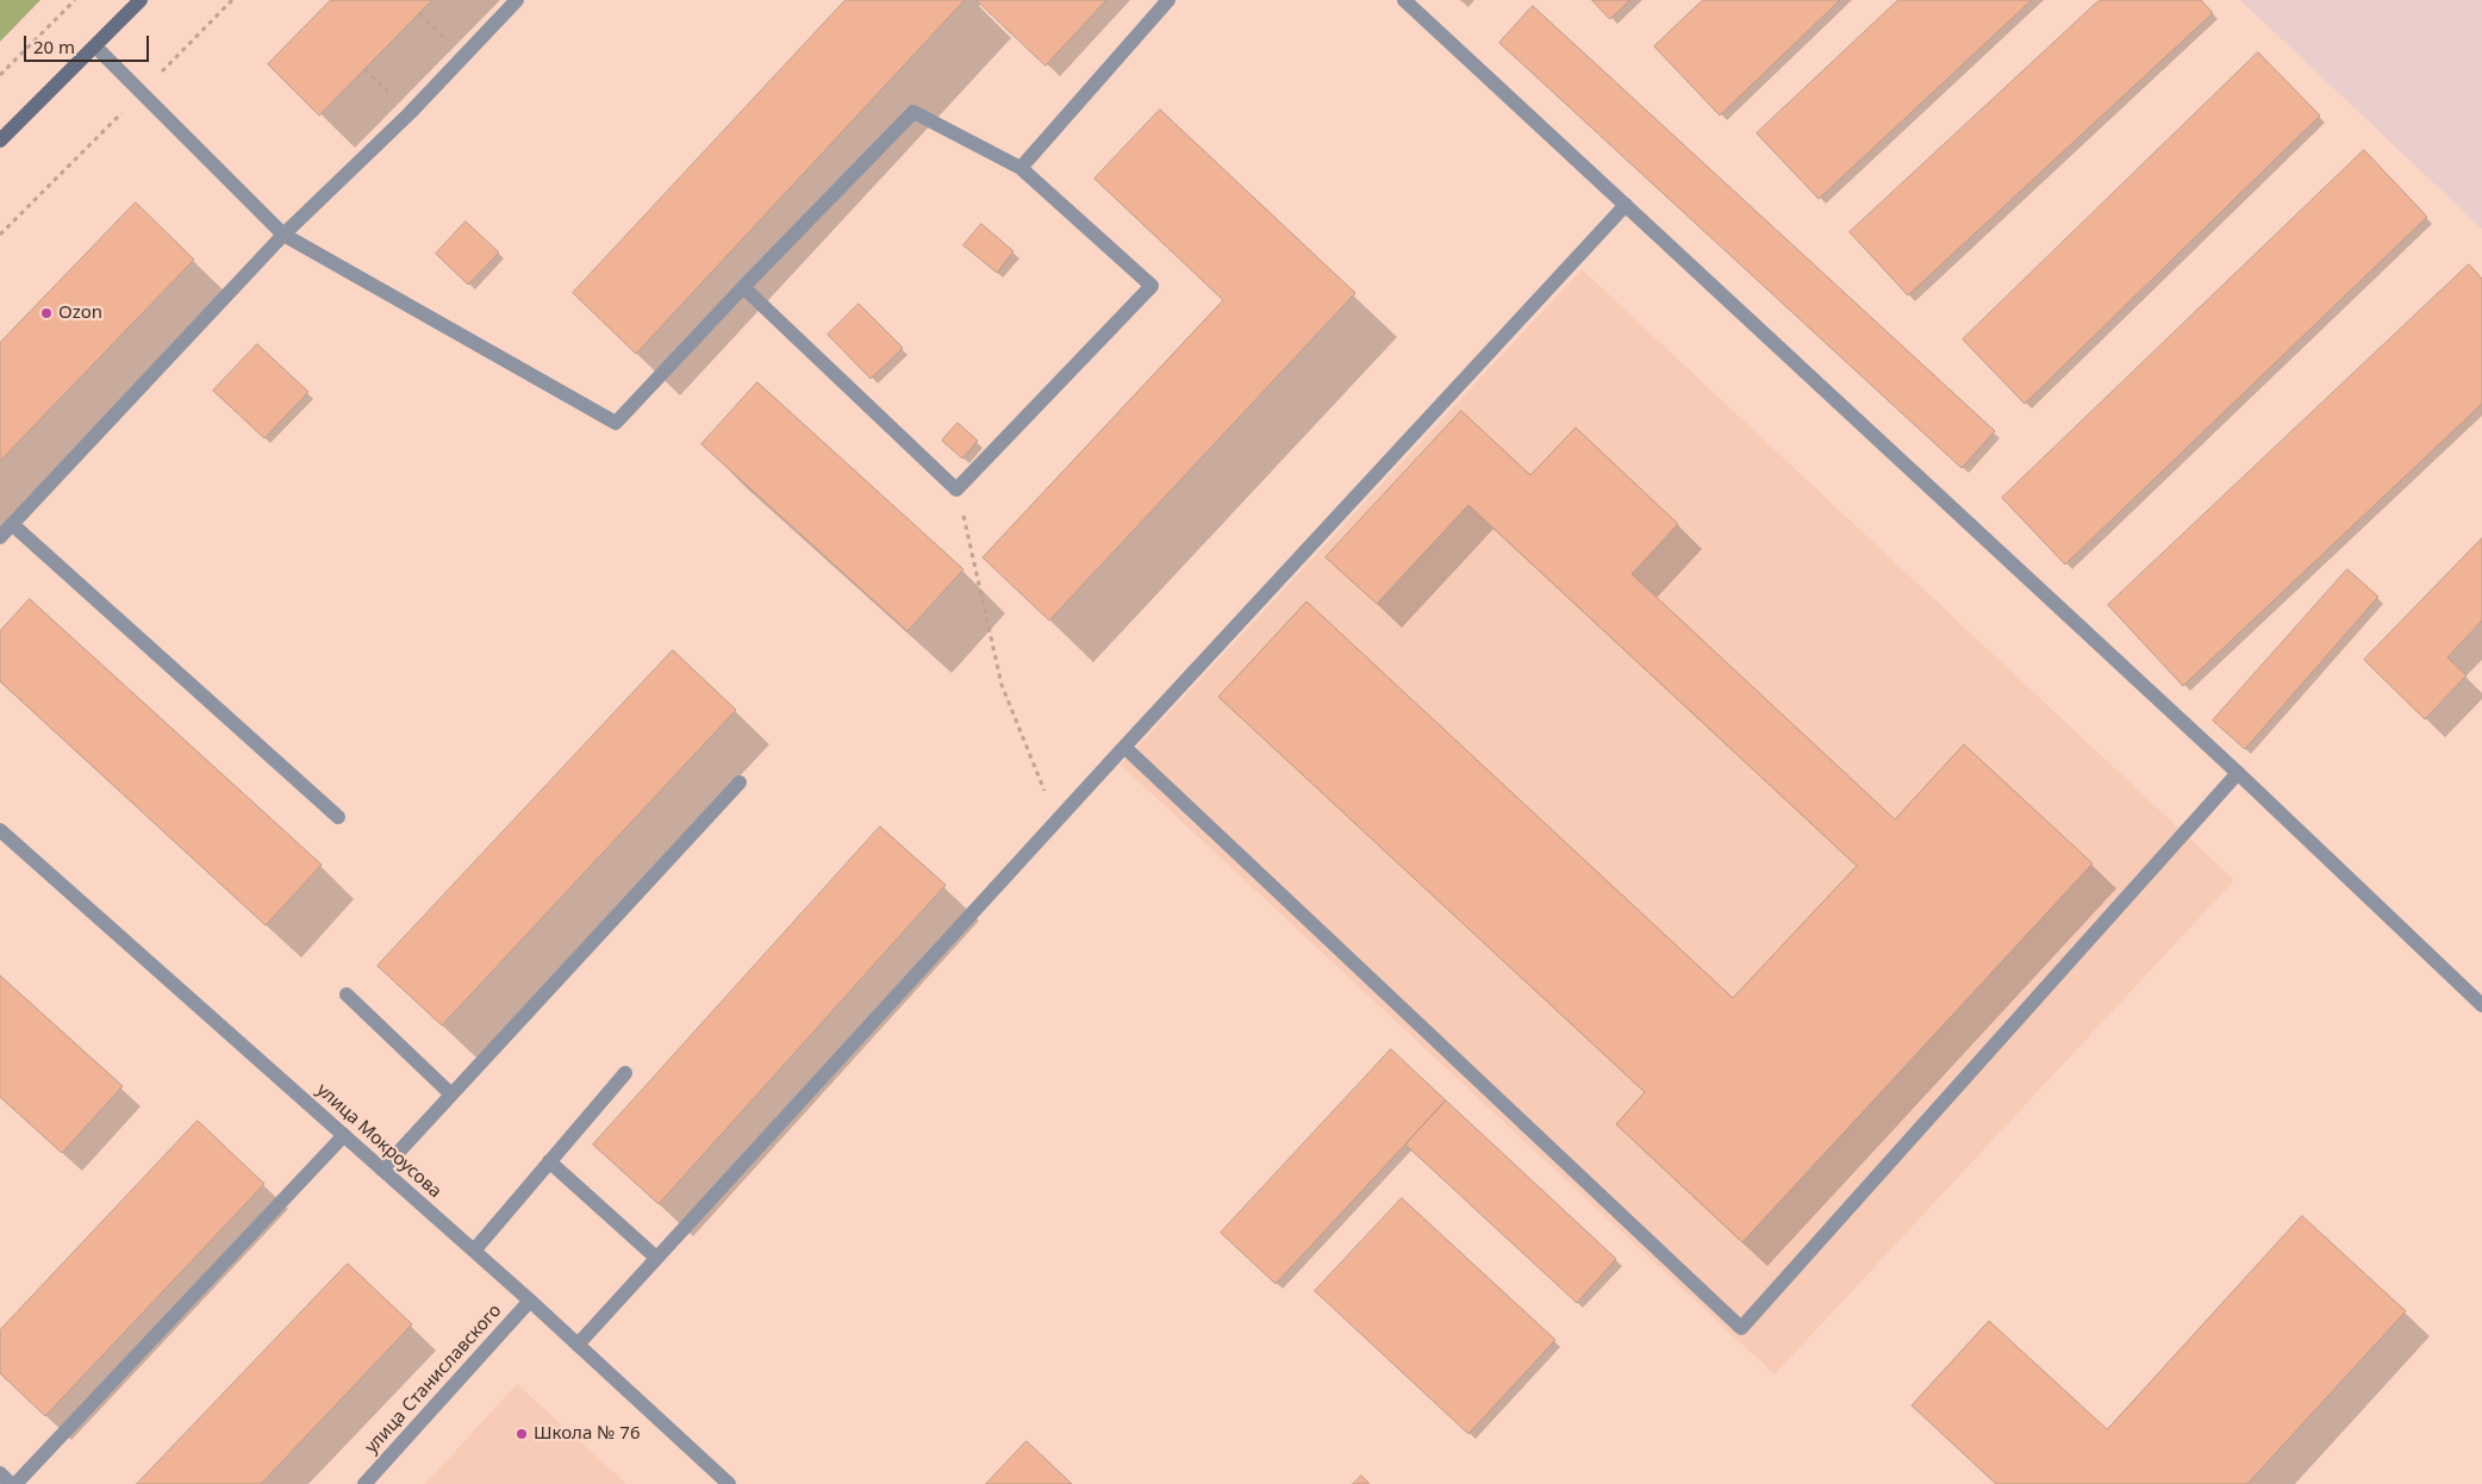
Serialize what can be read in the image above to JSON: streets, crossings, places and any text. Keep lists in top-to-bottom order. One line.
{"streets":{"street":["улица Мокроусова","улица Станиславского"]},"crossings":[["улица Мокроусова","улица Станиславского"]],"places":["Ozon","Школа № 76"],"scale_bar":"20 m"}
